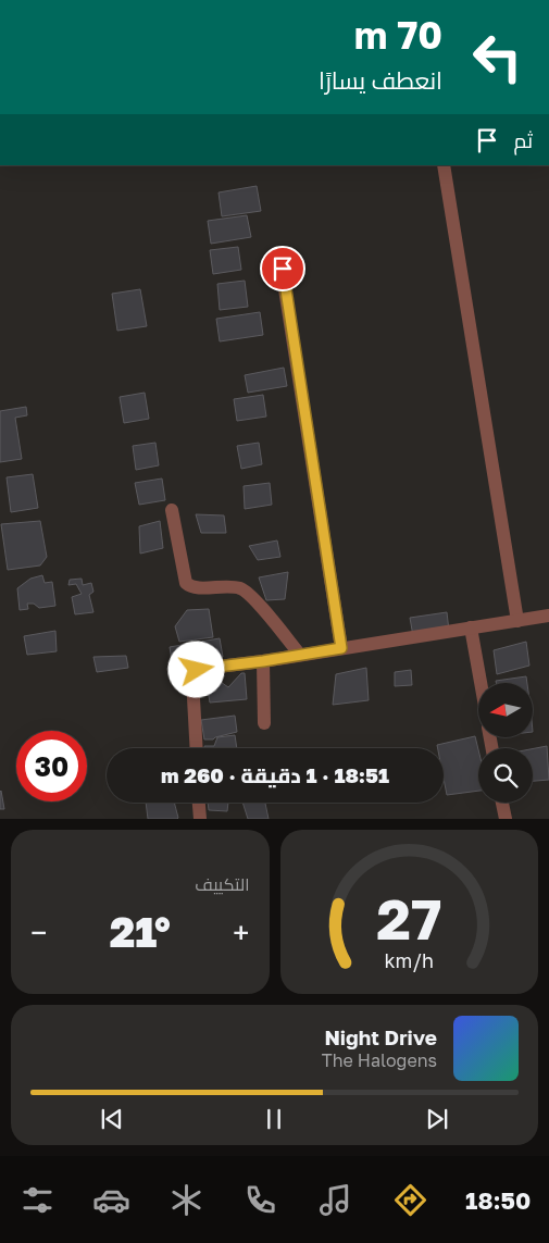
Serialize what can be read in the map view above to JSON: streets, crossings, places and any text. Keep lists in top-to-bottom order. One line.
{"north":"left","page":{"turn":["70 m","انعطف يسارًا"],"then":"ثم","limit":"30","trip":"18:51 · 1 دقيقة · 260 m","tile":"التكييف","heat":["−","21°","+"],"song":["Night Drive","The Halogens"],"tabs":"18:50","gauge":["27","km/h"]}}
